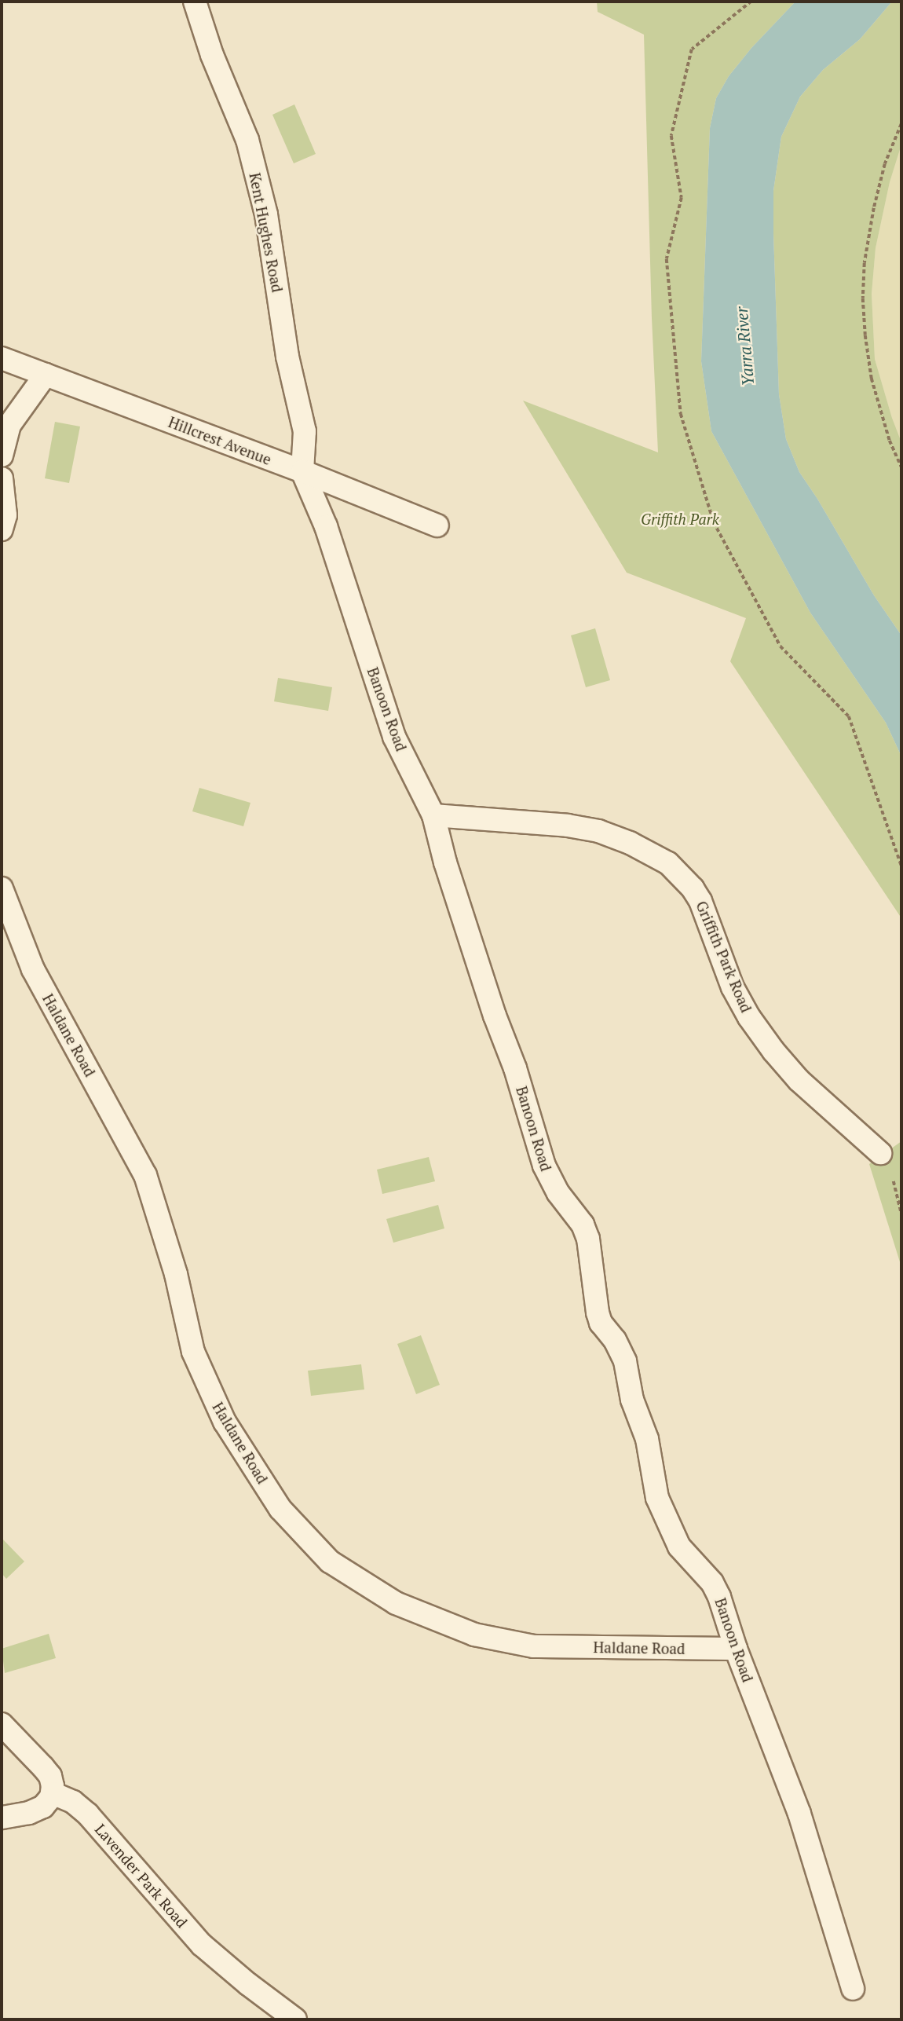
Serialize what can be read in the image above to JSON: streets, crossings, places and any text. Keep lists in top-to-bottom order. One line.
{"streets":{"street":["Kent Hughes Road","Hillcrest Avenue","Banoon Road","Griffith Park Road","Haldane Road","Lavender Park Road"]},"crossings":[["Kent Hughes Road","Hillcrest Avenue"],["Kent Hughes Road","Banoon Road"],["Hillcrest Avenue","Banoon Road"],["Banoon Road","Griffith Park Road"],["Banoon Road","Haldane Road"]],"water":["Yarra River"],"parks":["Griffith Park"]}
